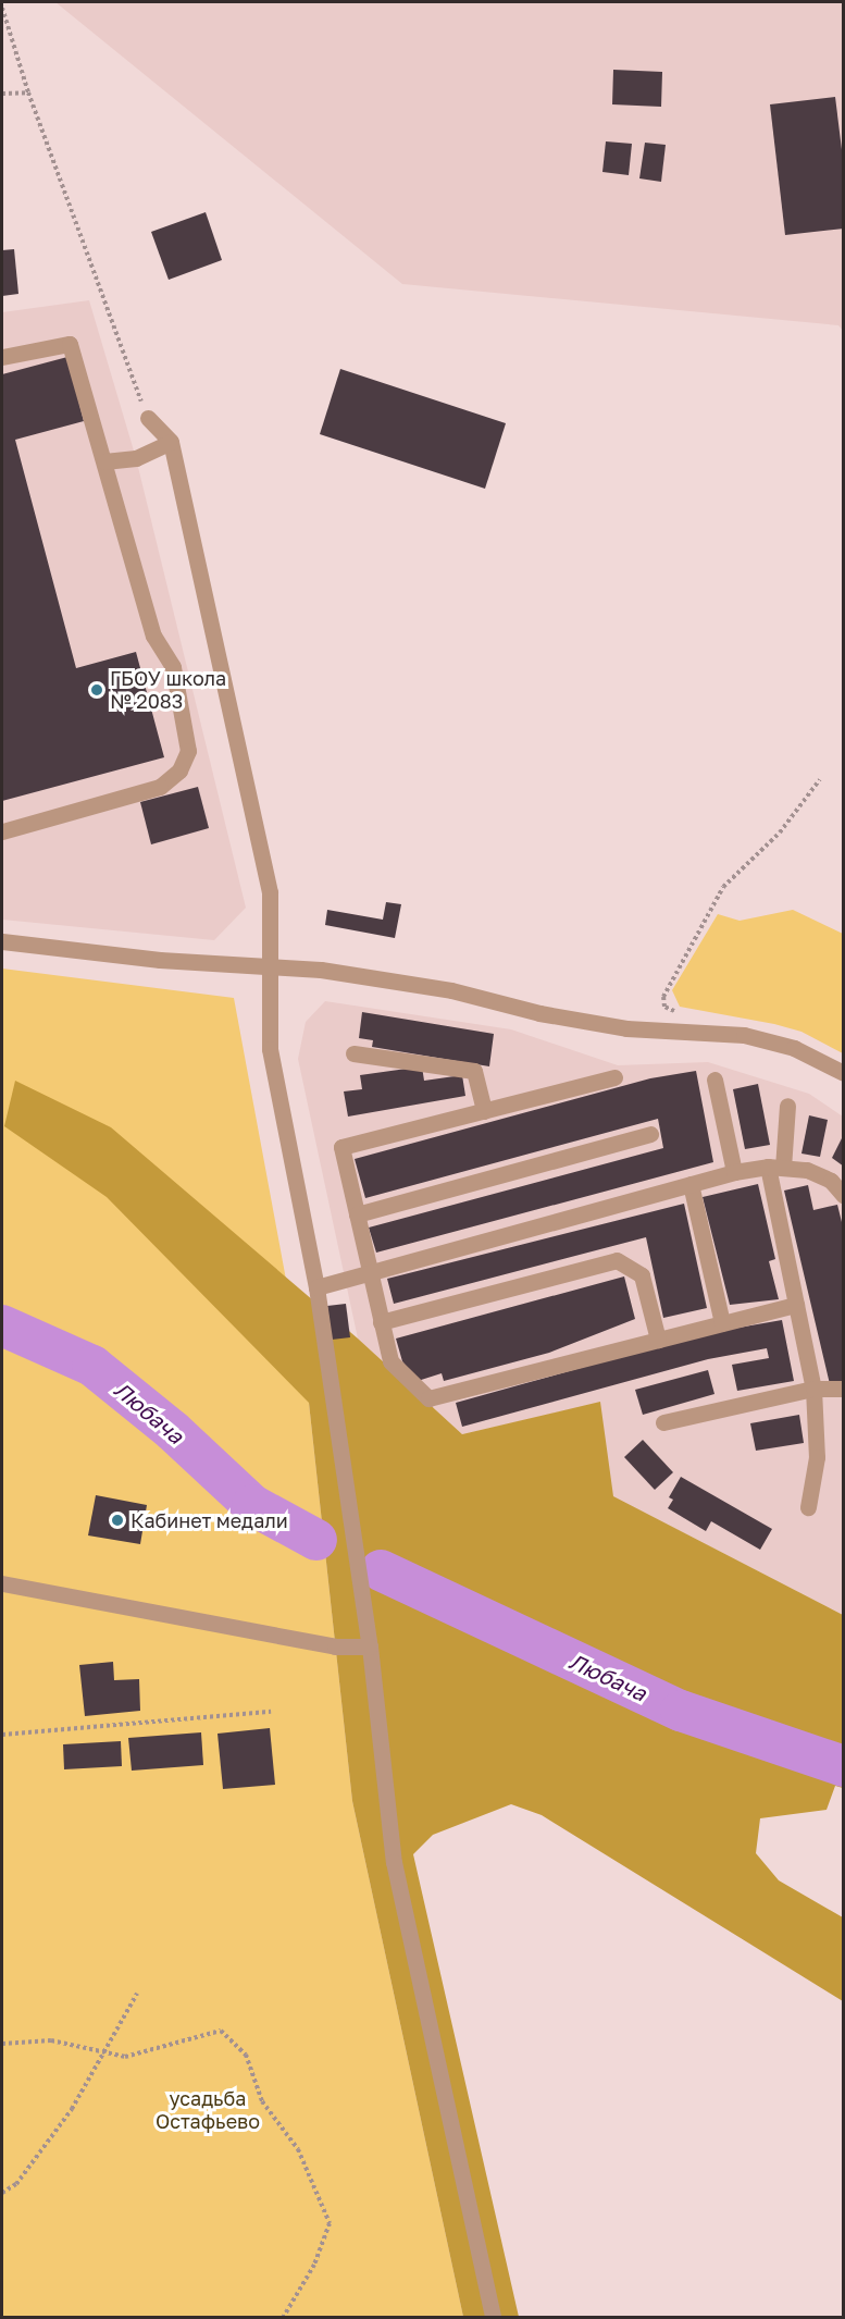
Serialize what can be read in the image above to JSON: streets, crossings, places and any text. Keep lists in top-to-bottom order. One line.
{"water":["Любача"],"parks":["усадьба Остафьево"],"places":["ГБОУ школа № 2083","Кабинет медали"]}
